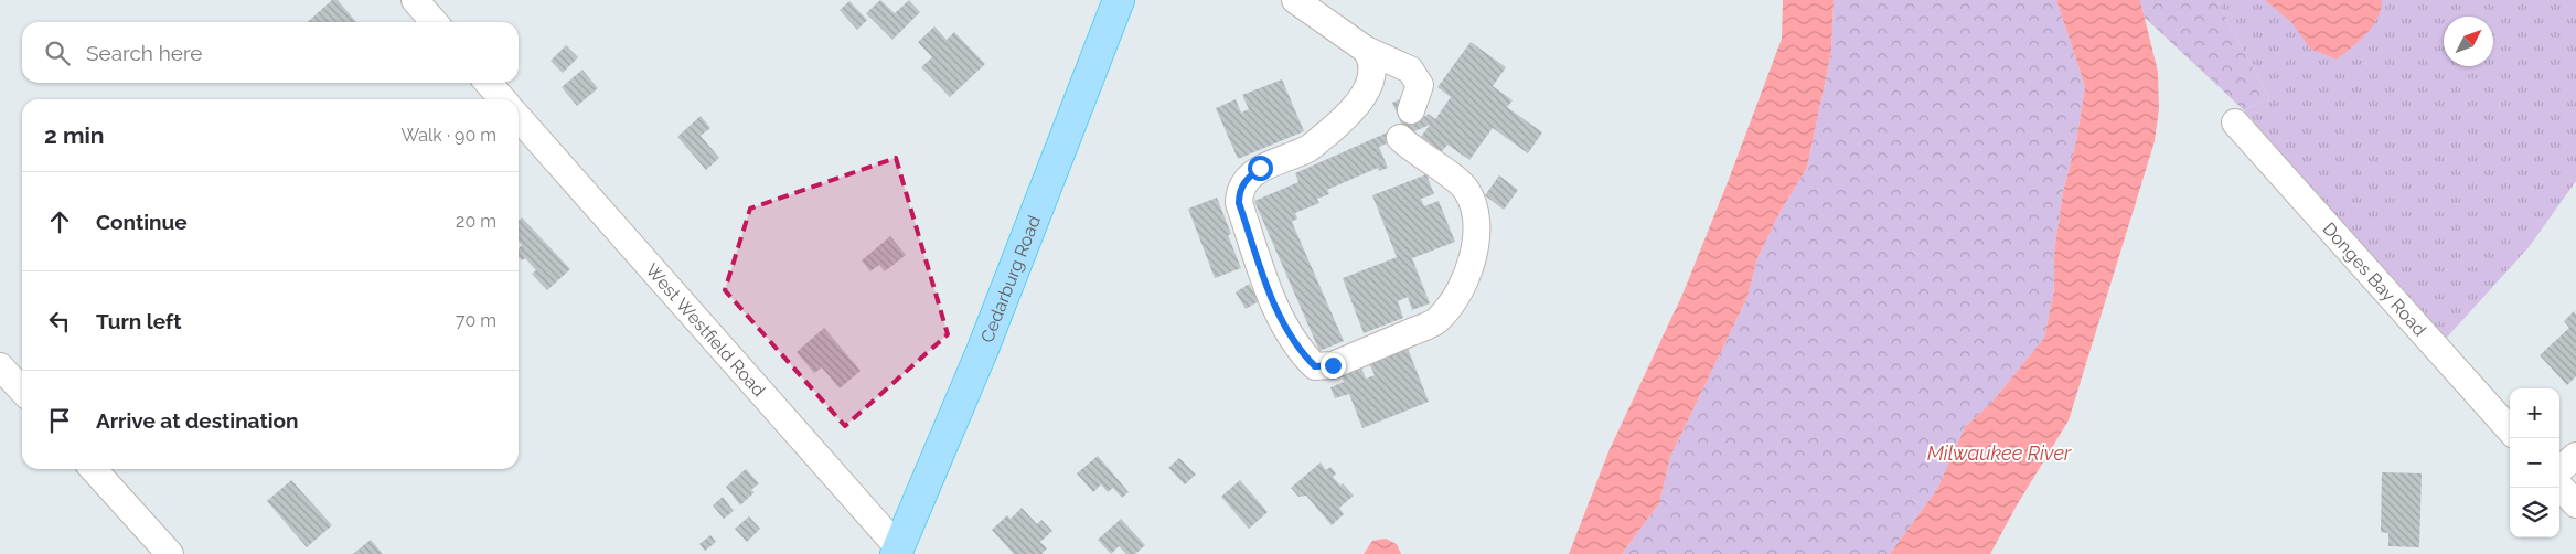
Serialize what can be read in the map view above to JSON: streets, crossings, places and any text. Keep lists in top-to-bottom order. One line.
{"streets":{"main road":["Cedarburg Road"],"street":["Donges Bay Road","West Westfield Road"]},"crossings":[["Cedarburg Road","West Westfield Road"]],"water":["Milwaukee River"],"north":"top right","page":{"search":"Search here","heading":["2 min","Walk · 90 m"],"list":[["Continue","20 m"],["Turn left","70 m"],"Arrive at destination"],"map_buttons":["+","−"]}}
